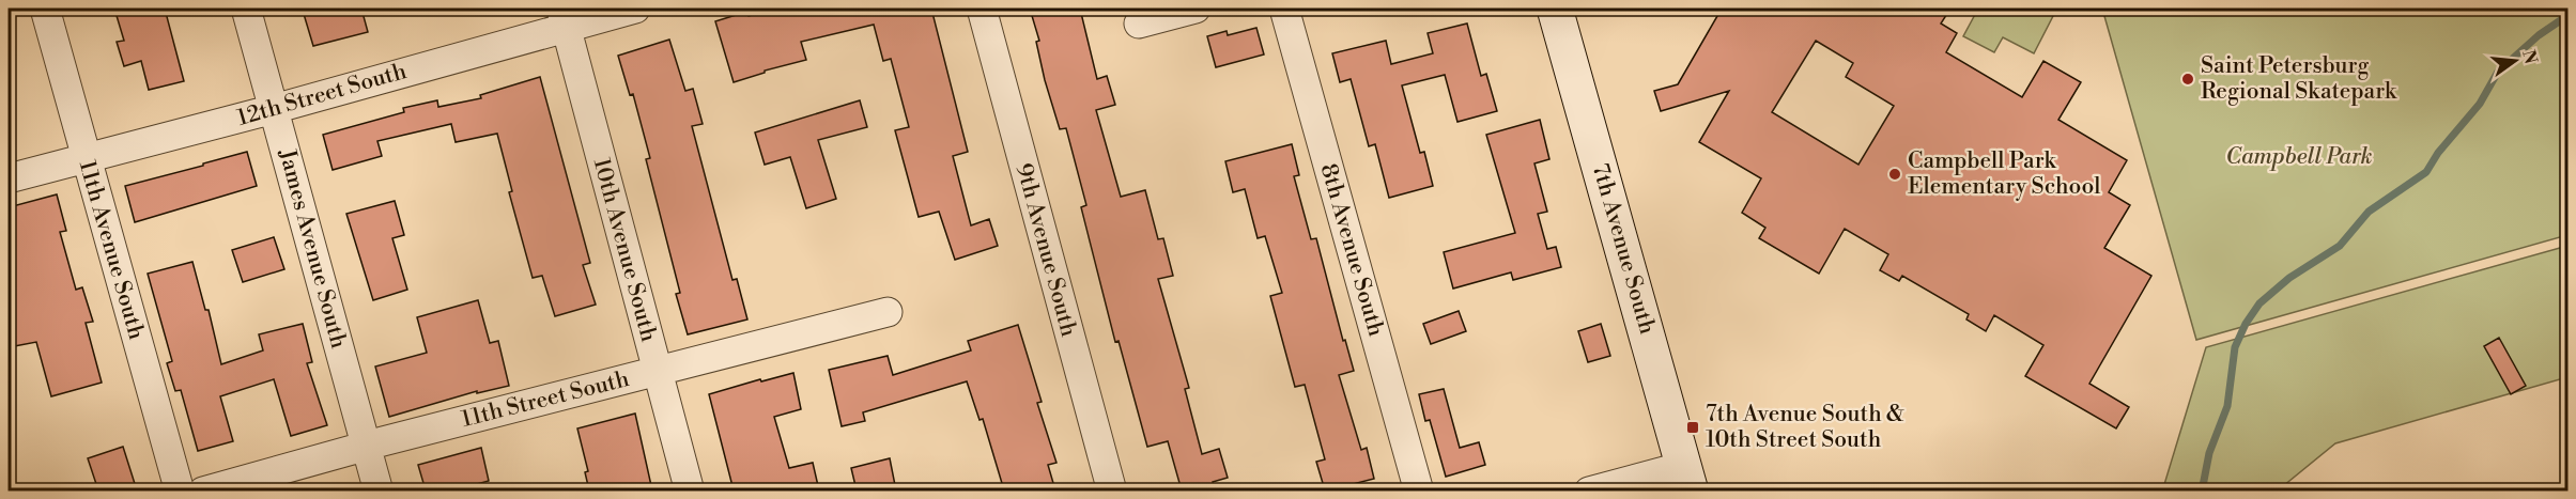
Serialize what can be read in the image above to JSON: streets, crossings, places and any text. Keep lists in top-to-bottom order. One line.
{"streets":{"street":["12th Street South","James Avenue South","7th Avenue South","11th Avenue South","10th Avenue South","9th Avenue South","8th Avenue South","11th Street South"]},"crossings":[["12th Street South","James Avenue South"],["12th Street South","11th Avenue South"],["12th Street South","10th Avenue South"],["James Avenue South","11th Street South"],["10th Avenue South","11th Street South"]],"parks":["Campbell Park"],"places":{"other":["Saint Petersburg Regional Skatepark","Campbell Park Elementary School"],"transit":["7th Avenue South & 10th Street South"]},"north":"right"}
